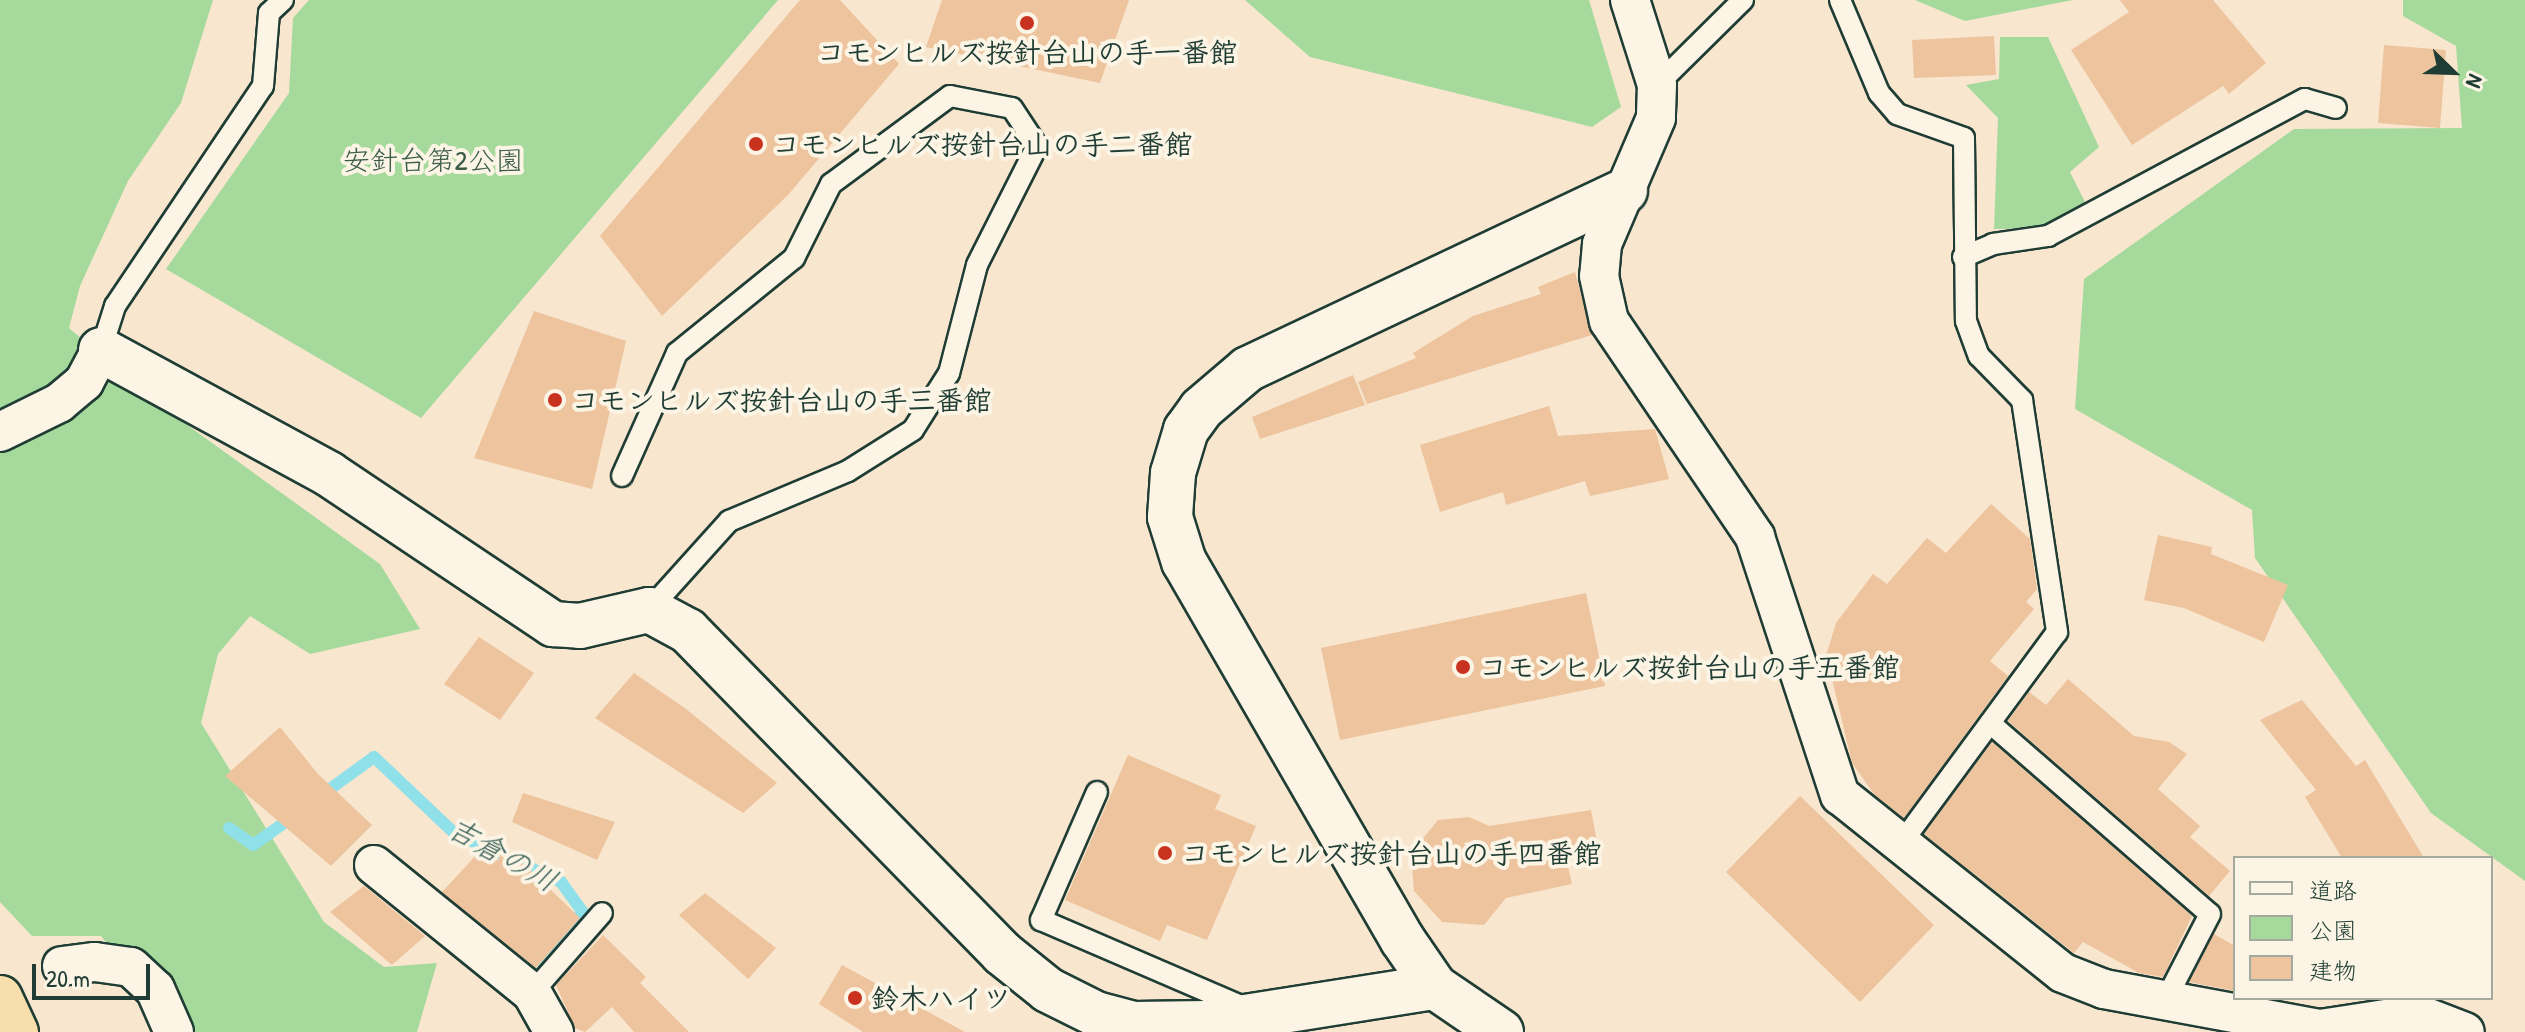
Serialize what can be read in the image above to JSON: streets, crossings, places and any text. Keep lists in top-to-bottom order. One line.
{"water":["吉倉の川"],"parks":["安針台第2公園"],"places":["コモンヒルズ按針台山の手一番館","コモンヒルズ按針台山の手二番館","コモンヒルズ按針台山の手三番館","コモンヒルズ按針台山の手五番館","コモンヒルズ按針台山の手四番館","鈴木ハイツ"],"legend":["道路","公園","建物"],"scale_bar":"20 m","north":"bottom right"}
